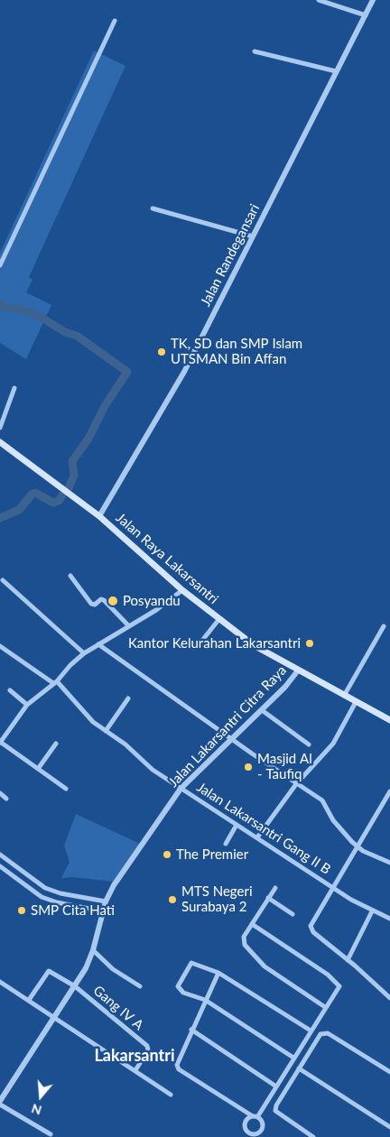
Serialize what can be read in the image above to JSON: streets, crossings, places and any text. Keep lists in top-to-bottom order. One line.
{"streets":{"main road":["Jalan Raya Lakarsantri"],"street":["Jalan Randegansari","Jalan Lakarsantri Citra Raya","Jalan Lakarsantri Gang II B","Gang IV A"]},"crossings":[["Jalan Randegansari","Jalan Raya Lakarsantri"],["Jalan Raya Lakarsantri","Jalan Lakarsantri Citra Raya"],["Jalan Lakarsantri Citra Raya","Jalan Lakarsantri Gang II B"],["Jalan Lakarsantri Citra Raya","Gang IV A"]],"districts":["Lakarsantri"],"places":["TK, SD dan SMP Islam UTSMAN Bin Affan","Posyandu","Kantor Kelurahan Lakarsantri","Masjid Al - Taufiq","The Premier","MTS Negeri Surabaya 2","SMP Cita Hati"],"north":"bottom"}
